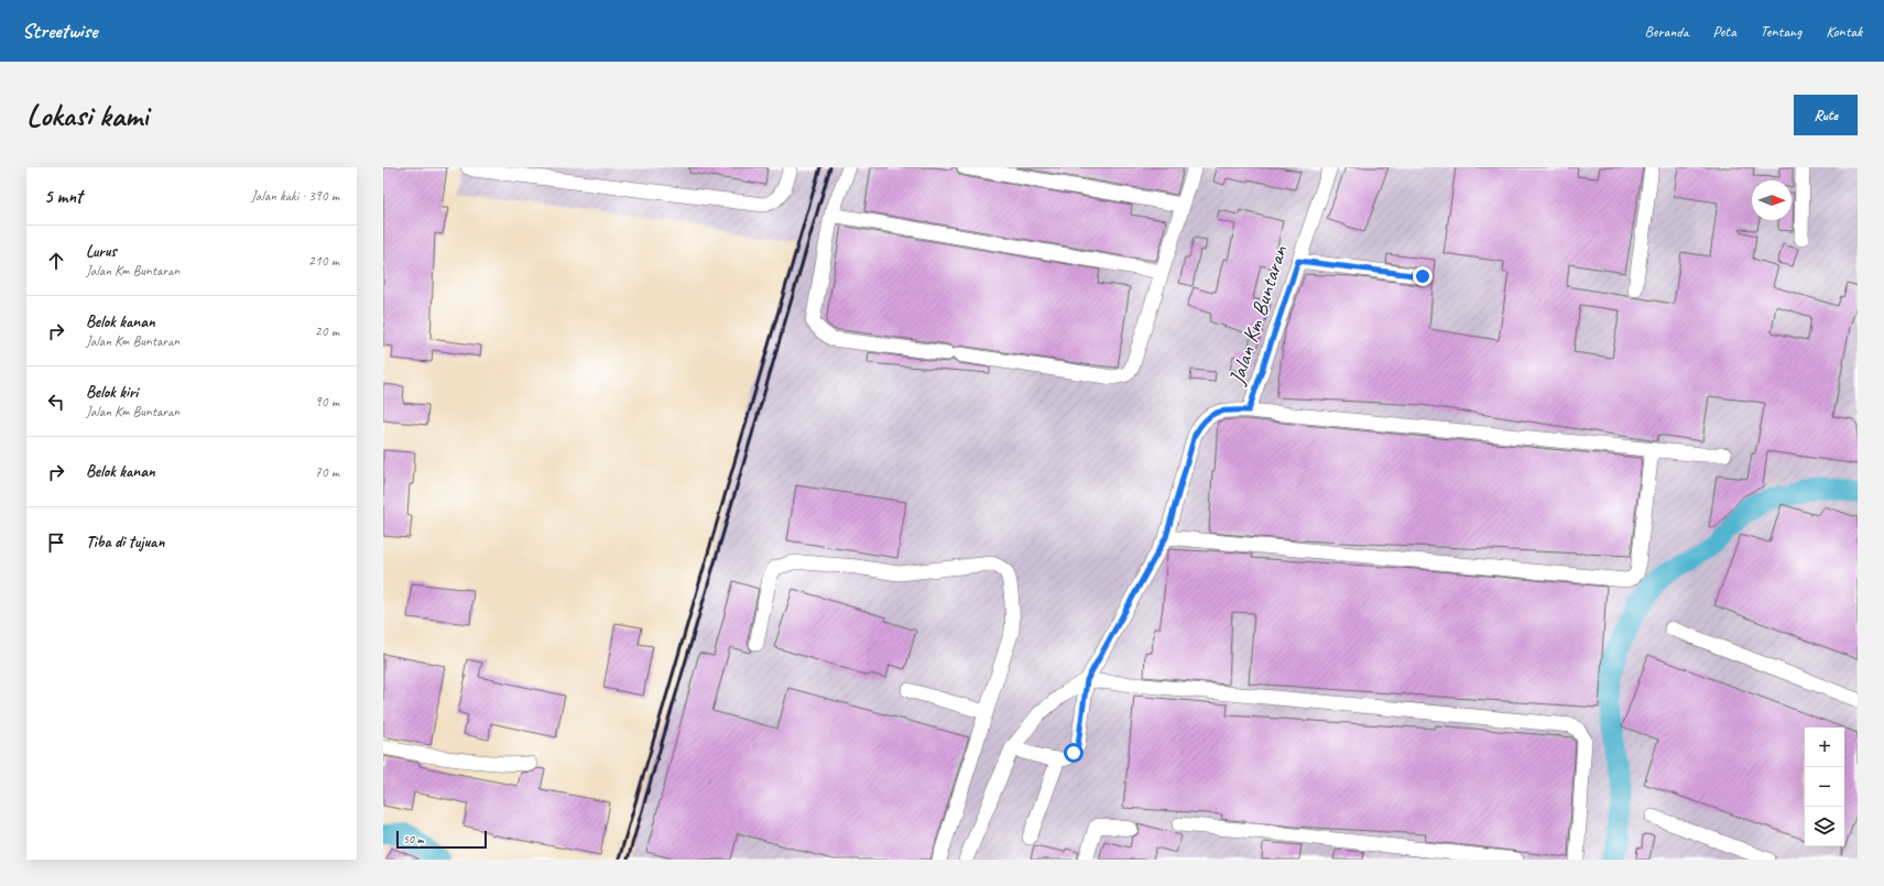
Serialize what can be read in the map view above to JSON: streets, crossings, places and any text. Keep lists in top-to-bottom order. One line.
{"streets":{"street":["Jalan Km Buntaran"]},"scale_bar":"50 m","north":"right","page":{"header":"Streetwise","nav":["Beranda","Peta","Tentang","Kontak"],"buttons":"Rute","title":"Lokasi kami","heading":["5 mnt","Jalan kaki · 390 m"],"list":[["Lurus","Jalan Km Buntaran","210 m"],["Belok kanan","Jalan Km Buntaran","20 m"],["Belok kiri","Jalan Km Buntaran","90 m"],["Belok kanan","70 m"],"Tiba di tujuan"],"map_buttons":["+","−"],"scale":"50 m"}}
